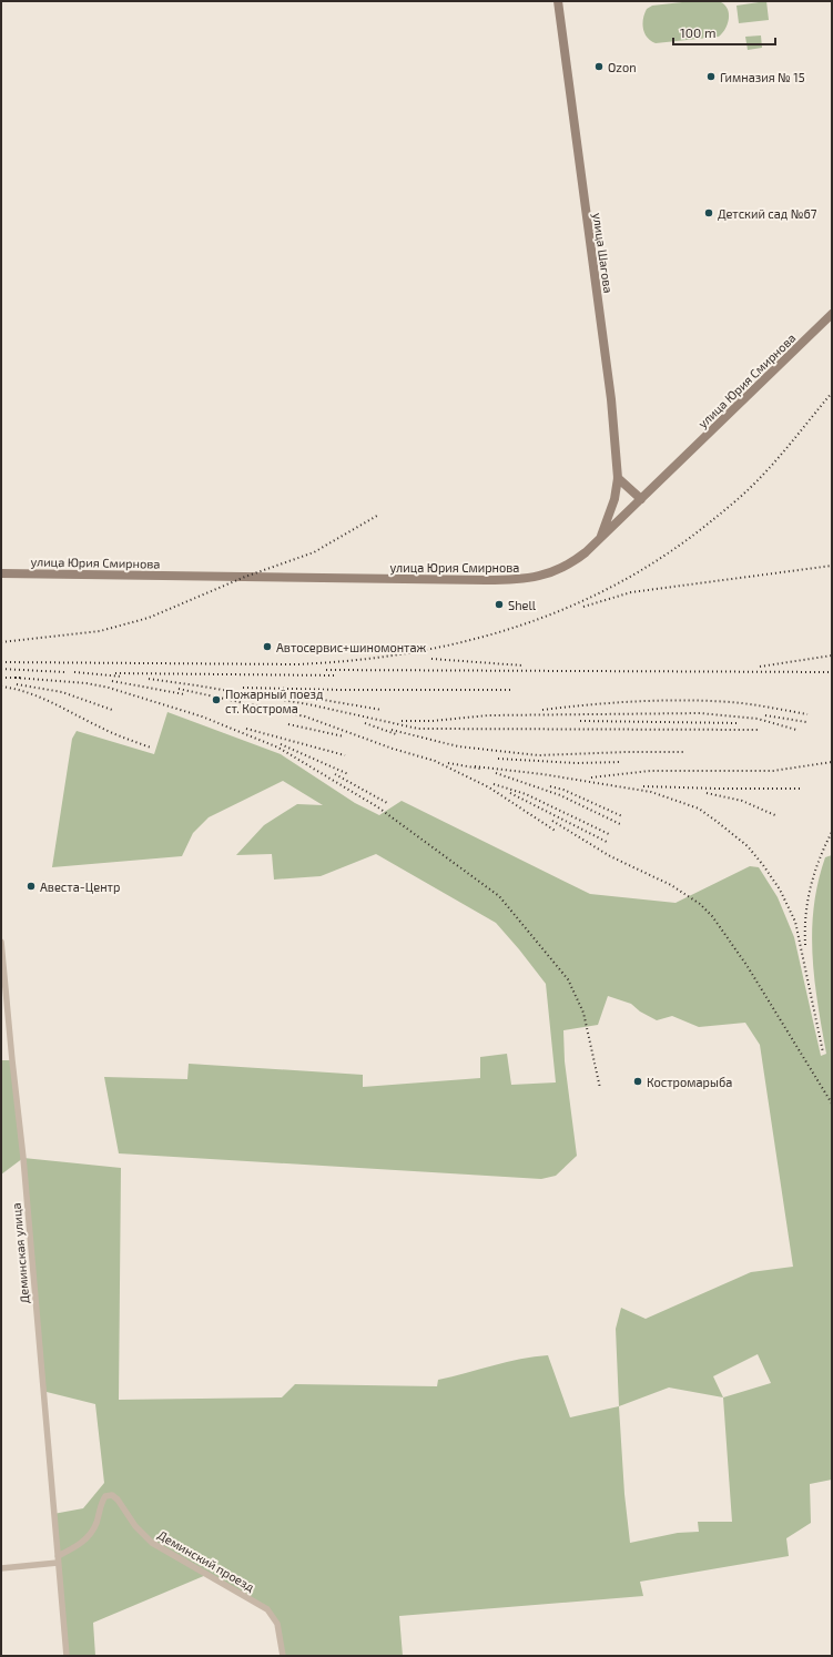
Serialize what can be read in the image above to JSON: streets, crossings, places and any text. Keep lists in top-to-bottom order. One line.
{"streets":{"main road":["улица Шагова","улица Юрия Смирнова"],"street":["Деминская улица","Деминский проезд"]},"crossings":[["улица Шагова","улица Юрия Смирнова"],["Деминская улица","Деминский проезд"]],"places":["Ozon","Гимназия № 15","Детский сад №67","Shell","Автосервис+шиномонтаж","Пожарный поезд ст. Кострома","Авеста-Центр","Костромарыба"],"scale_bar":"100 m"}
